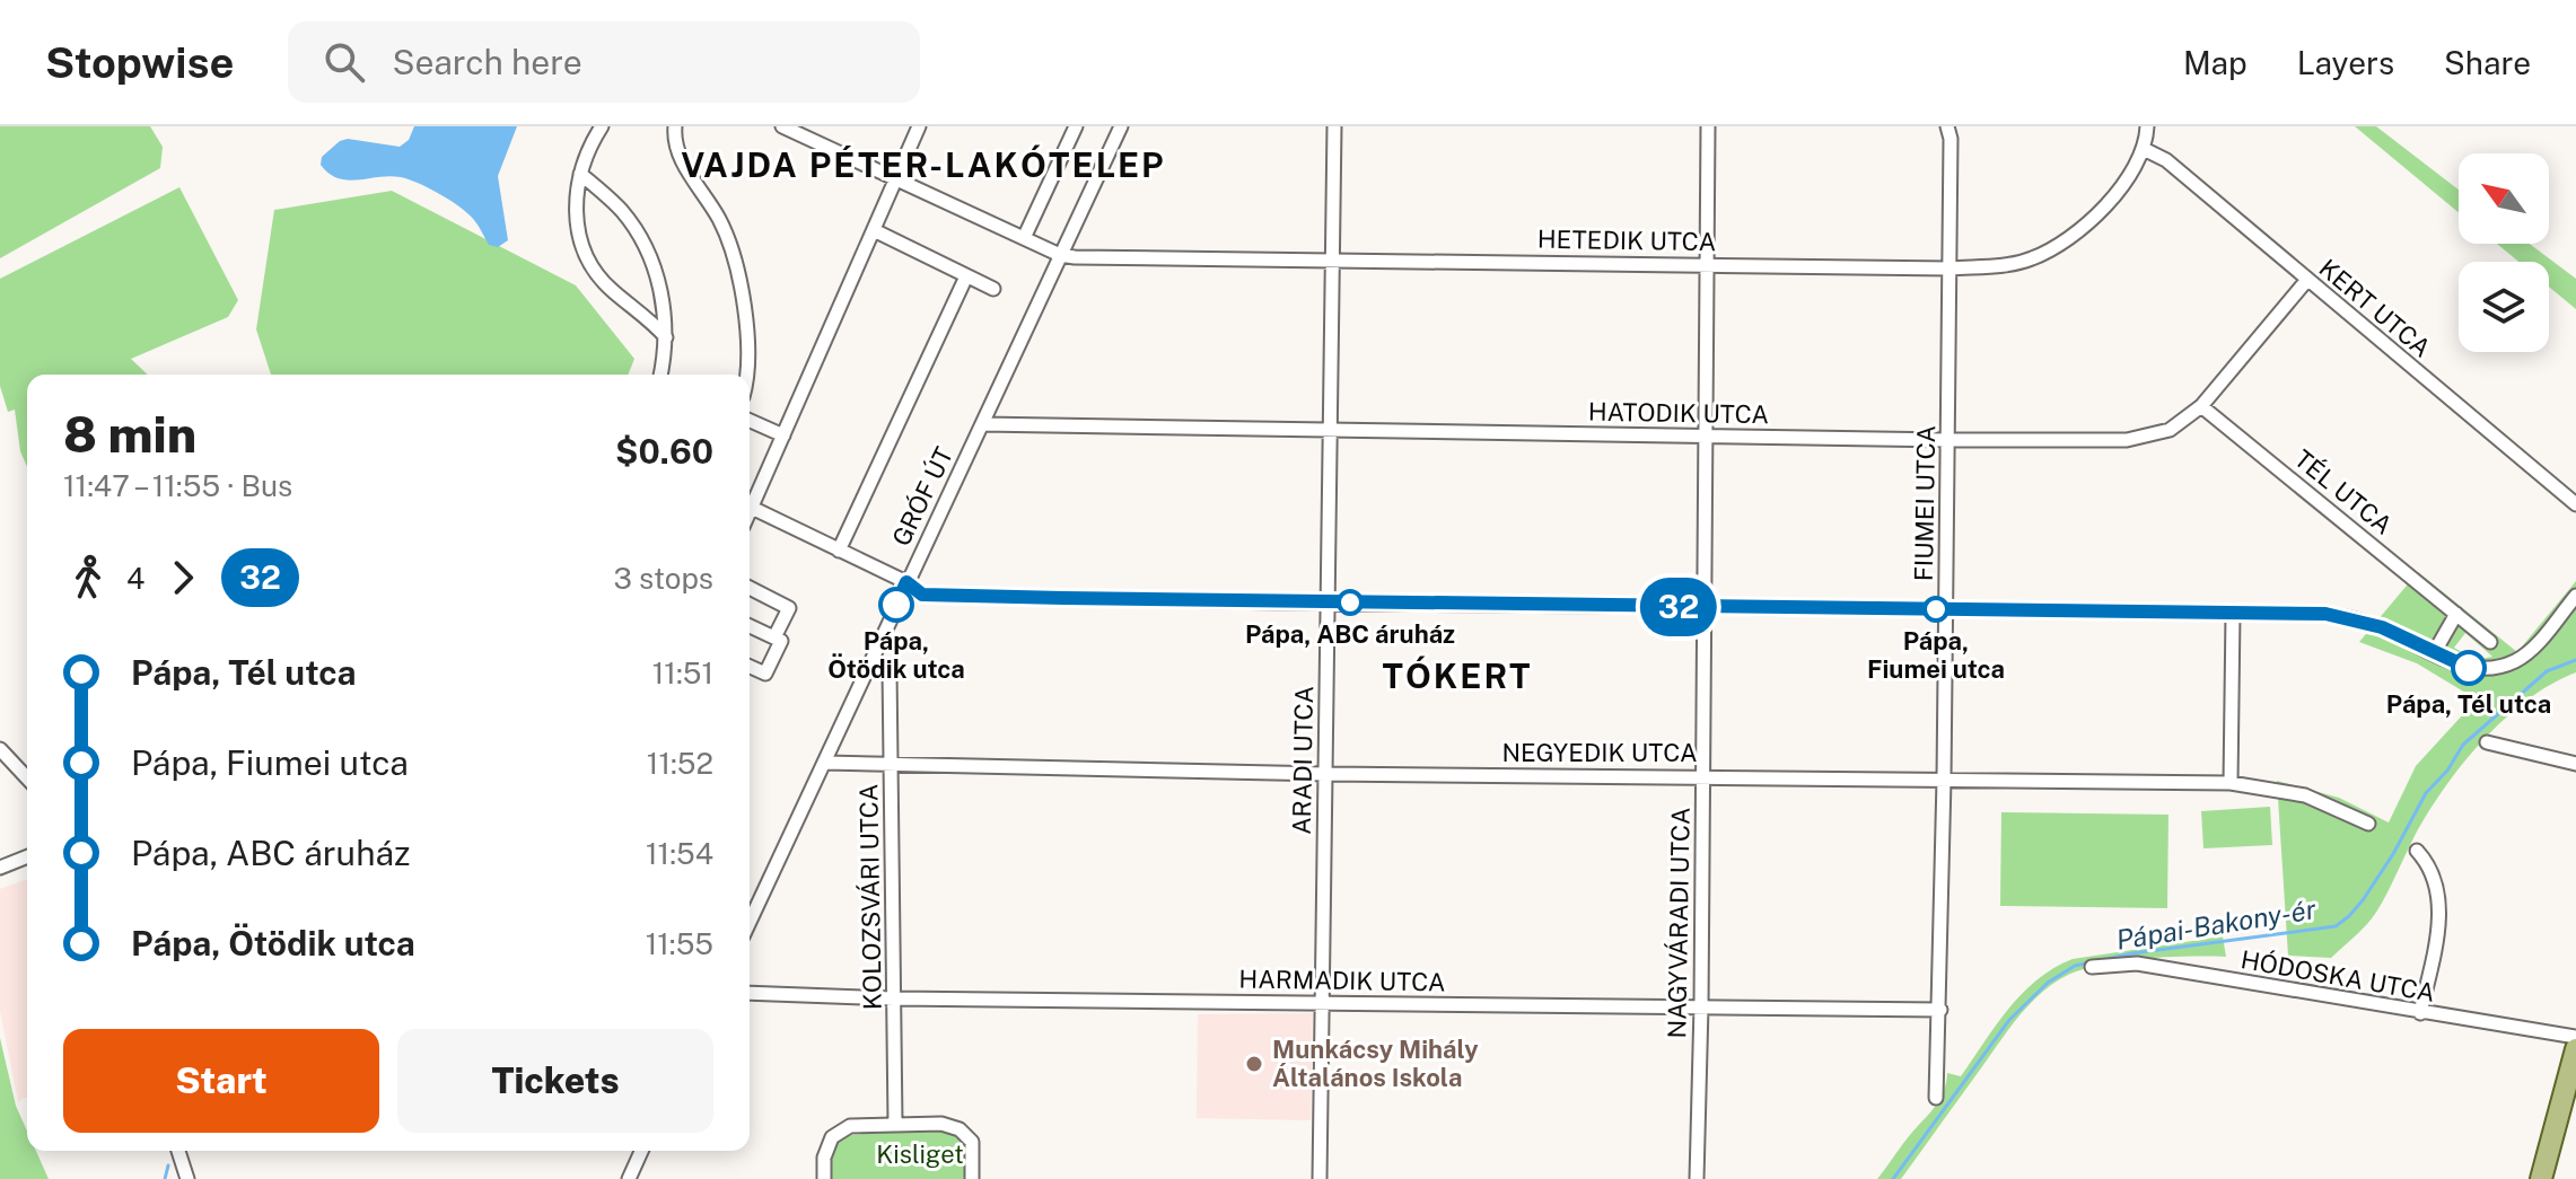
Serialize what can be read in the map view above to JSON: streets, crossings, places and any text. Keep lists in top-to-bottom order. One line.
{"streets":{"street":["HETEDIK UTCA","KERT UTCA","HATODIK UTCA","TÉL UTCA","GRÓF ÚT","FIUMEI UTCA","NEGYEDIK UTCA","ARADI UTCA","KOLOZSVÁRI UTCA","NAGYVÁRADI UTCA","HÓDOSKA UTCA","HARMADIK UTCA"]},"crossings":[["HETEDIK UTCA","KERT UTCA"],["HETEDIK UTCA","GRÓF ÚT"],["HETEDIK UTCA","FIUMEI UTCA"],["HETEDIK UTCA","ARADI UTCA"],["HETEDIK UTCA","NAGYVÁRADI UTCA"],["KERT UTCA","HATODIK UTCA"],["HATODIK UTCA","TÉL UTCA"],["HATODIK UTCA","GRÓF ÚT"],["HATODIK UTCA","FIUMEI UTCA"],["HATODIK UTCA","ARADI UTCA"],["HATODIK UTCA","NAGYVÁRADI UTCA"],["GRÓF ÚT","NEGYEDIK UTCA"],["FIUMEI UTCA","NEGYEDIK UTCA"],["FIUMEI UTCA","HARMADIK UTCA"],["NEGYEDIK UTCA","ARADI UTCA"],["NEGYEDIK UTCA","KOLOZSVÁRI UTCA"],["NEGYEDIK UTCA","NAGYVÁRADI UTCA"],["ARADI UTCA","HARMADIK UTCA"],["KOLOZSVÁRI UTCA","HARMADIK UTCA"],["NAGYVÁRADI UTCA","HARMADIK UTCA"]],"districts":["VAJDA PÉTER-LAKÓTELEP","TÓKERT"],"water":["Pápai-Bakony-ér"],"parks":["Kisliget"],"places":["Pápa, ABC áruház","Pápa, Ötödik utca","Pápa, Fiumei utca","Pápa, Tél utca","Munkácsy Mihály Általános Iskola"],"lines":["bus line 32"],"north":"top left","page":{"header":"Stopwise","search":"Search here","nav":["Map","Layers","Share"],"on_map":"32","heading":["8 min","11:47 – 11:55 · Bus","$0.60"],"legs":["4","32","3 stops"],"list":[{"name":"Pápa, Tél utca","value":"11:51"},{"name":"Pápa, Fiumei utca","value":"11:52"},{"name":"Pápa, ABC áruház","value":"11:54"},{"name":"Pápa, Ötödik utca","value":"11:55"}],"buttons":["Start","Tickets"]}}
